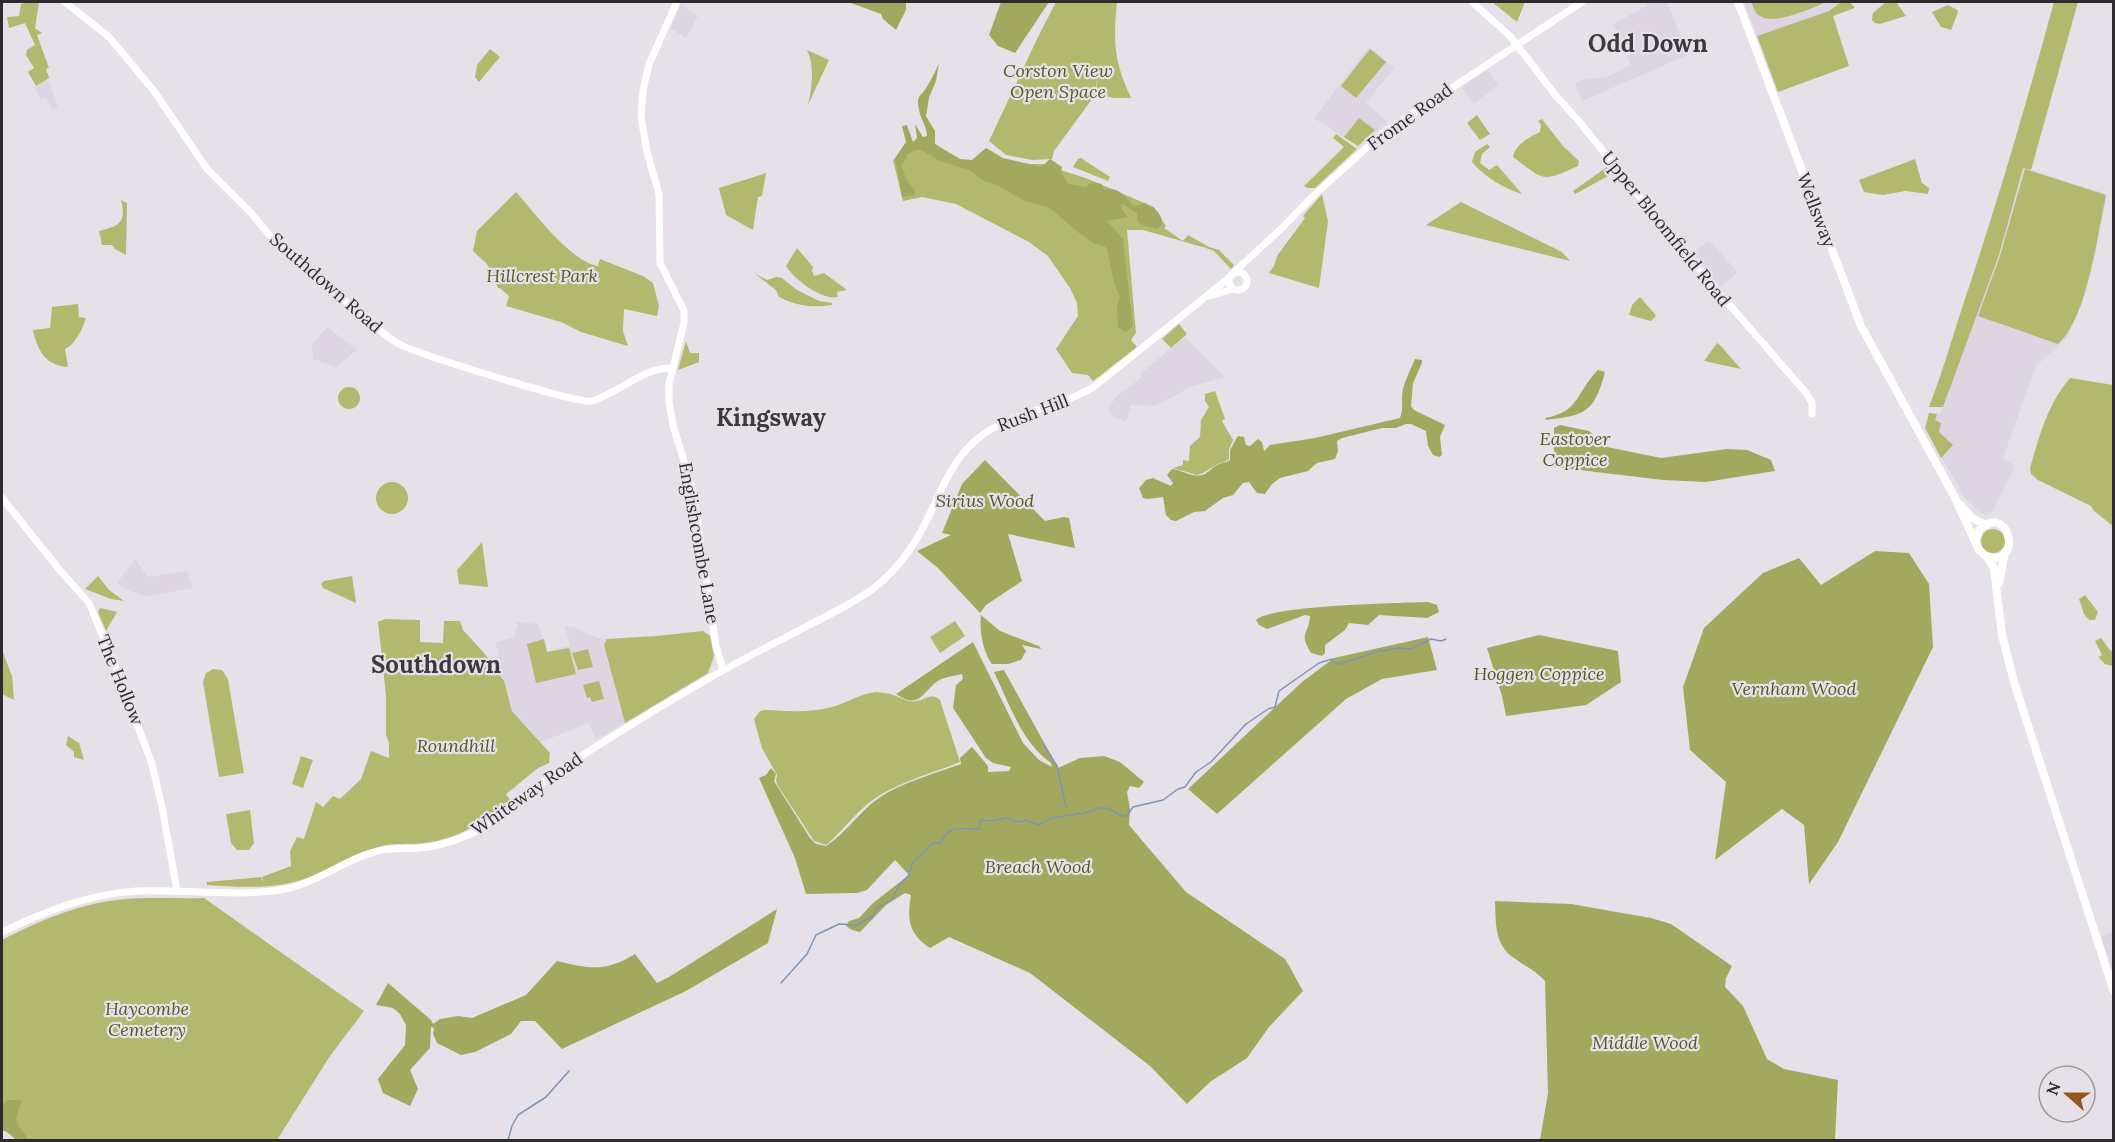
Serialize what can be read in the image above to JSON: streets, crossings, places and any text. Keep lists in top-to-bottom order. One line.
{"streets":{"main road":["Wellsway"],"street":["Frome Road","Upper Bloomfield Road","Southdown Road","Rush Hill","Englishcombe Lane","The Hollow","Whiteway Road"]},"crossings":[["Frome Road","Upper Bloomfield Road"],["Frome Road","Rush Hill"],["Southdown Road","Englishcombe Lane"],["Rush Hill","Englishcombe Lane"],["Rush Hill","Whiteway Road"],["Englishcombe Lane","Whiteway Road"],["The Hollow","Whiteway Road"]],"districts":["Odd Down","Kingsway","Southdown"],"parks":["Corston View Open Space","Hillcrest Park","Eastover Coppice","Sirius Wood","Hoggen Coppice","Vernham Wood","Roundhill","Breach Wood","Haycombe Cemetery","Middle Wood"],"north":"left"}
